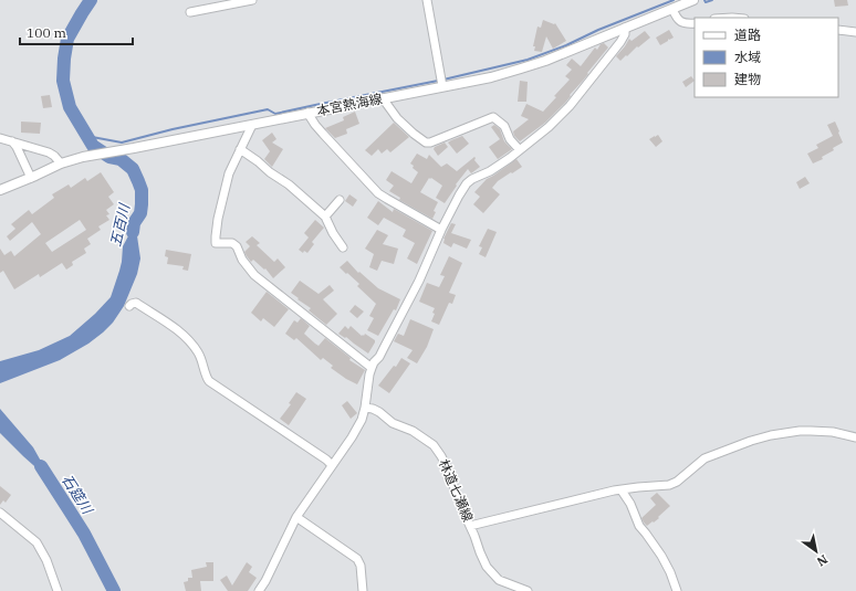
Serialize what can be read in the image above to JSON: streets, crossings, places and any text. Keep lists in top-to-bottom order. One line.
{"streets":{"main road":["本宮熱海線"],"street":["林道七瀬線"]},"water":["五百川","石筵川"],"legend":["道路","水域","建物"],"scale_bar":"100 m","north":"bottom right"}
